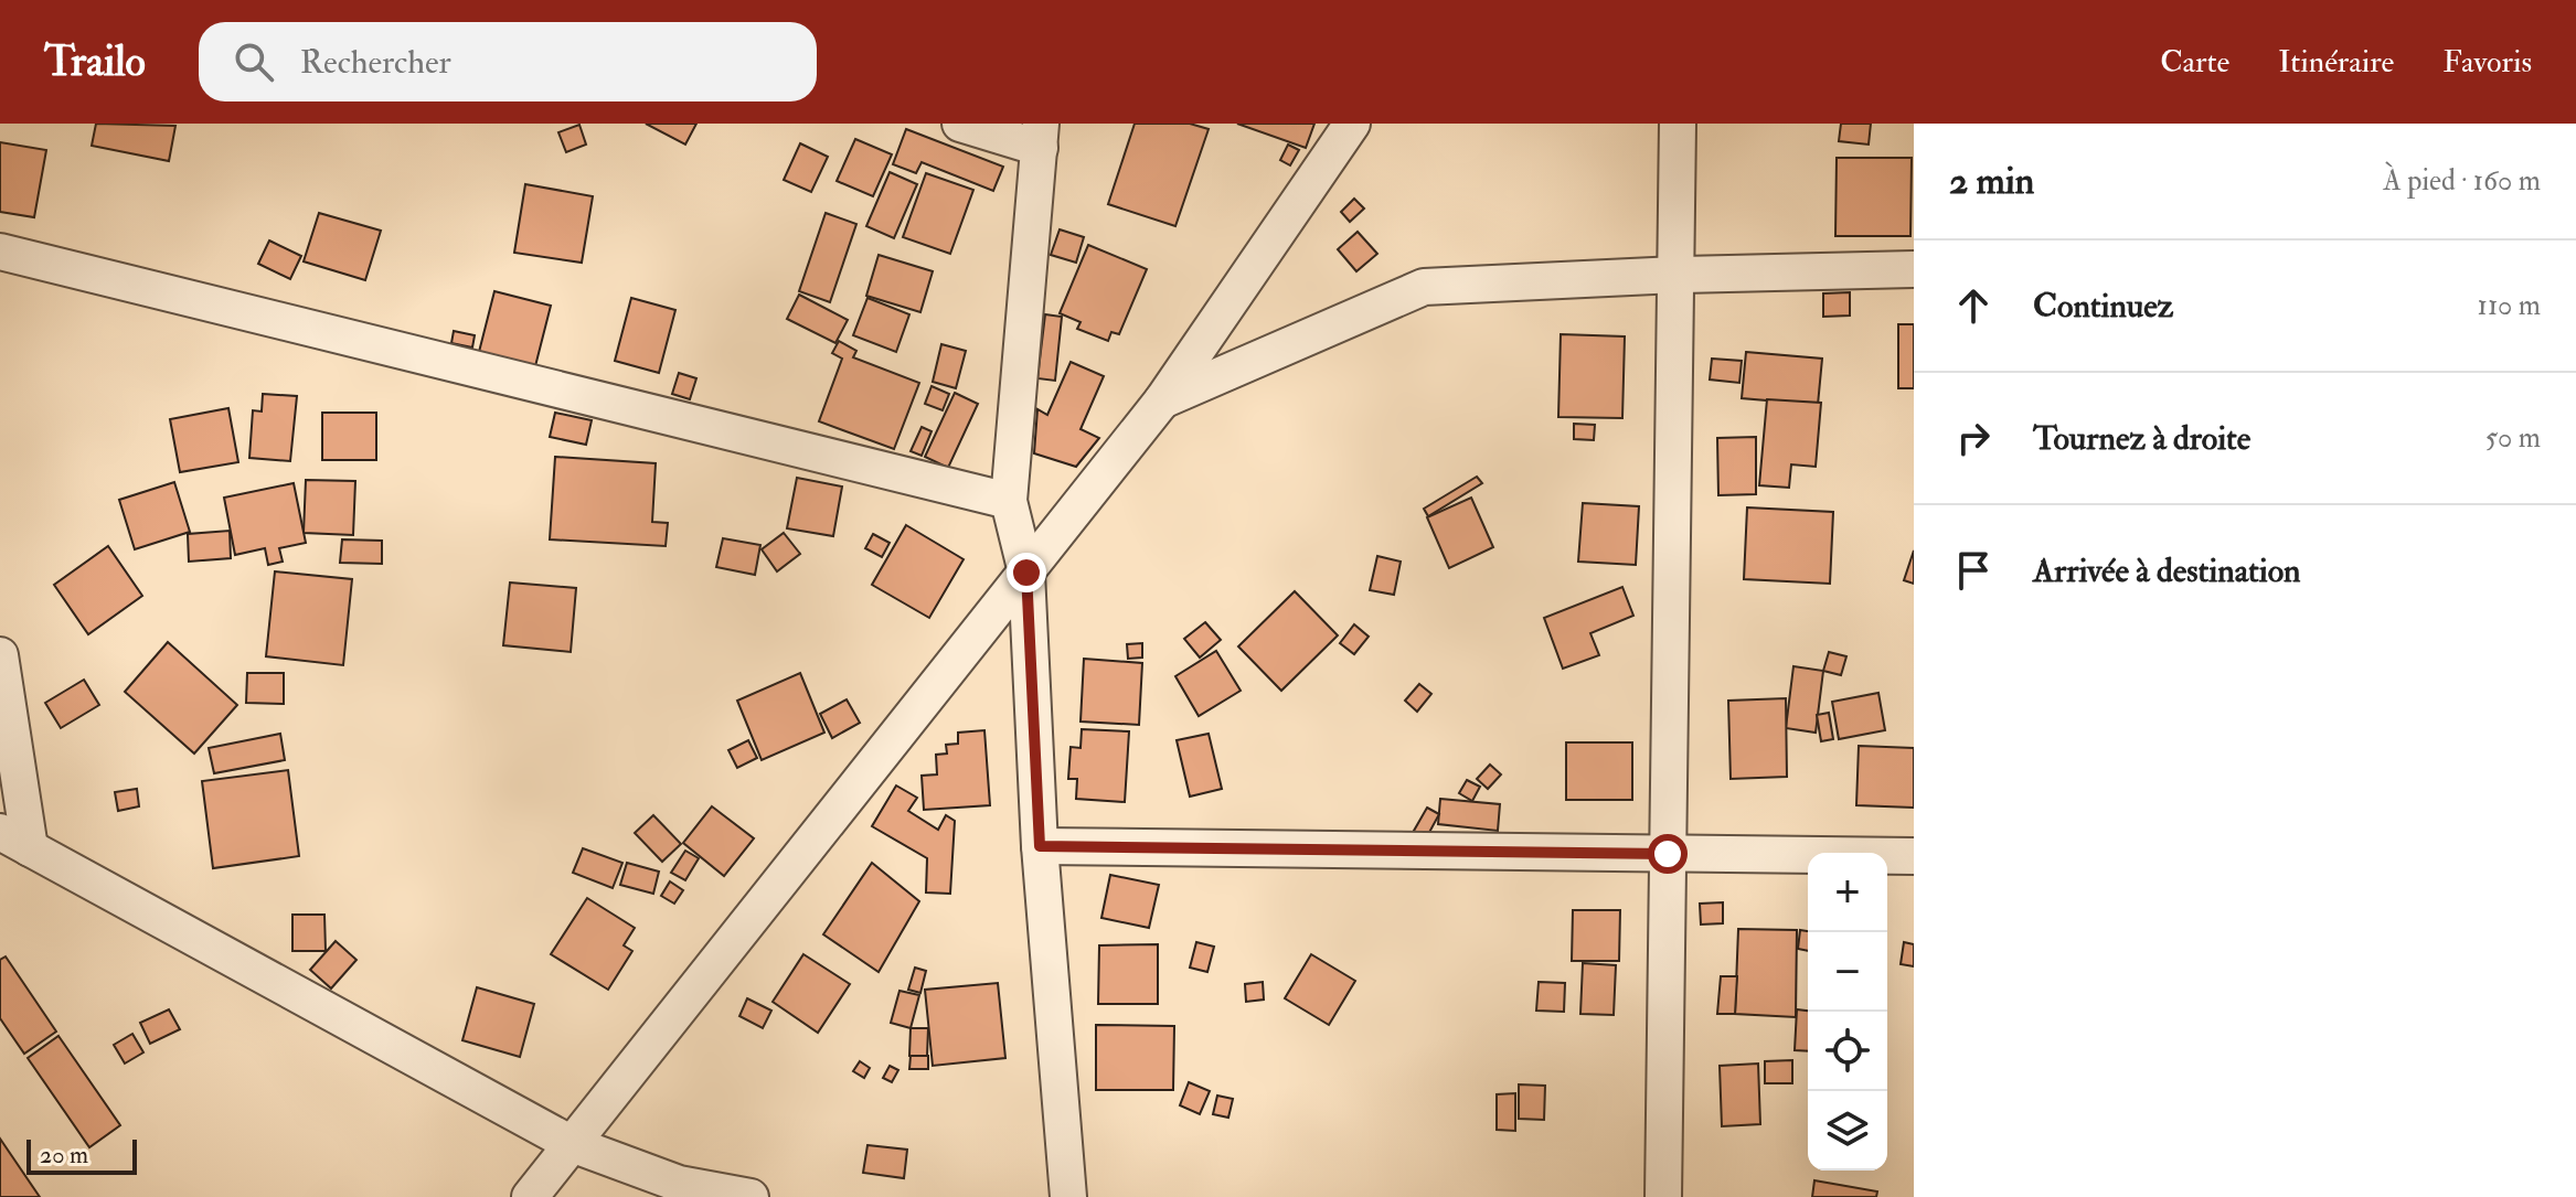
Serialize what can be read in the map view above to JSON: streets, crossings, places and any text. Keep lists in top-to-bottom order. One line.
{"scale_bar":"20 m","page":{"header":"Trailo","search":"Rechercher","nav":["Carte","Itinéraire","Favoris"],"heading":["2 min","À pied · 160 m"],"list":[["Continuez","110 m"],["Tournez à droite","50 m"],"Arrivée à destination"],"map_buttons":["+","−"],"scale":"20 m"}}
